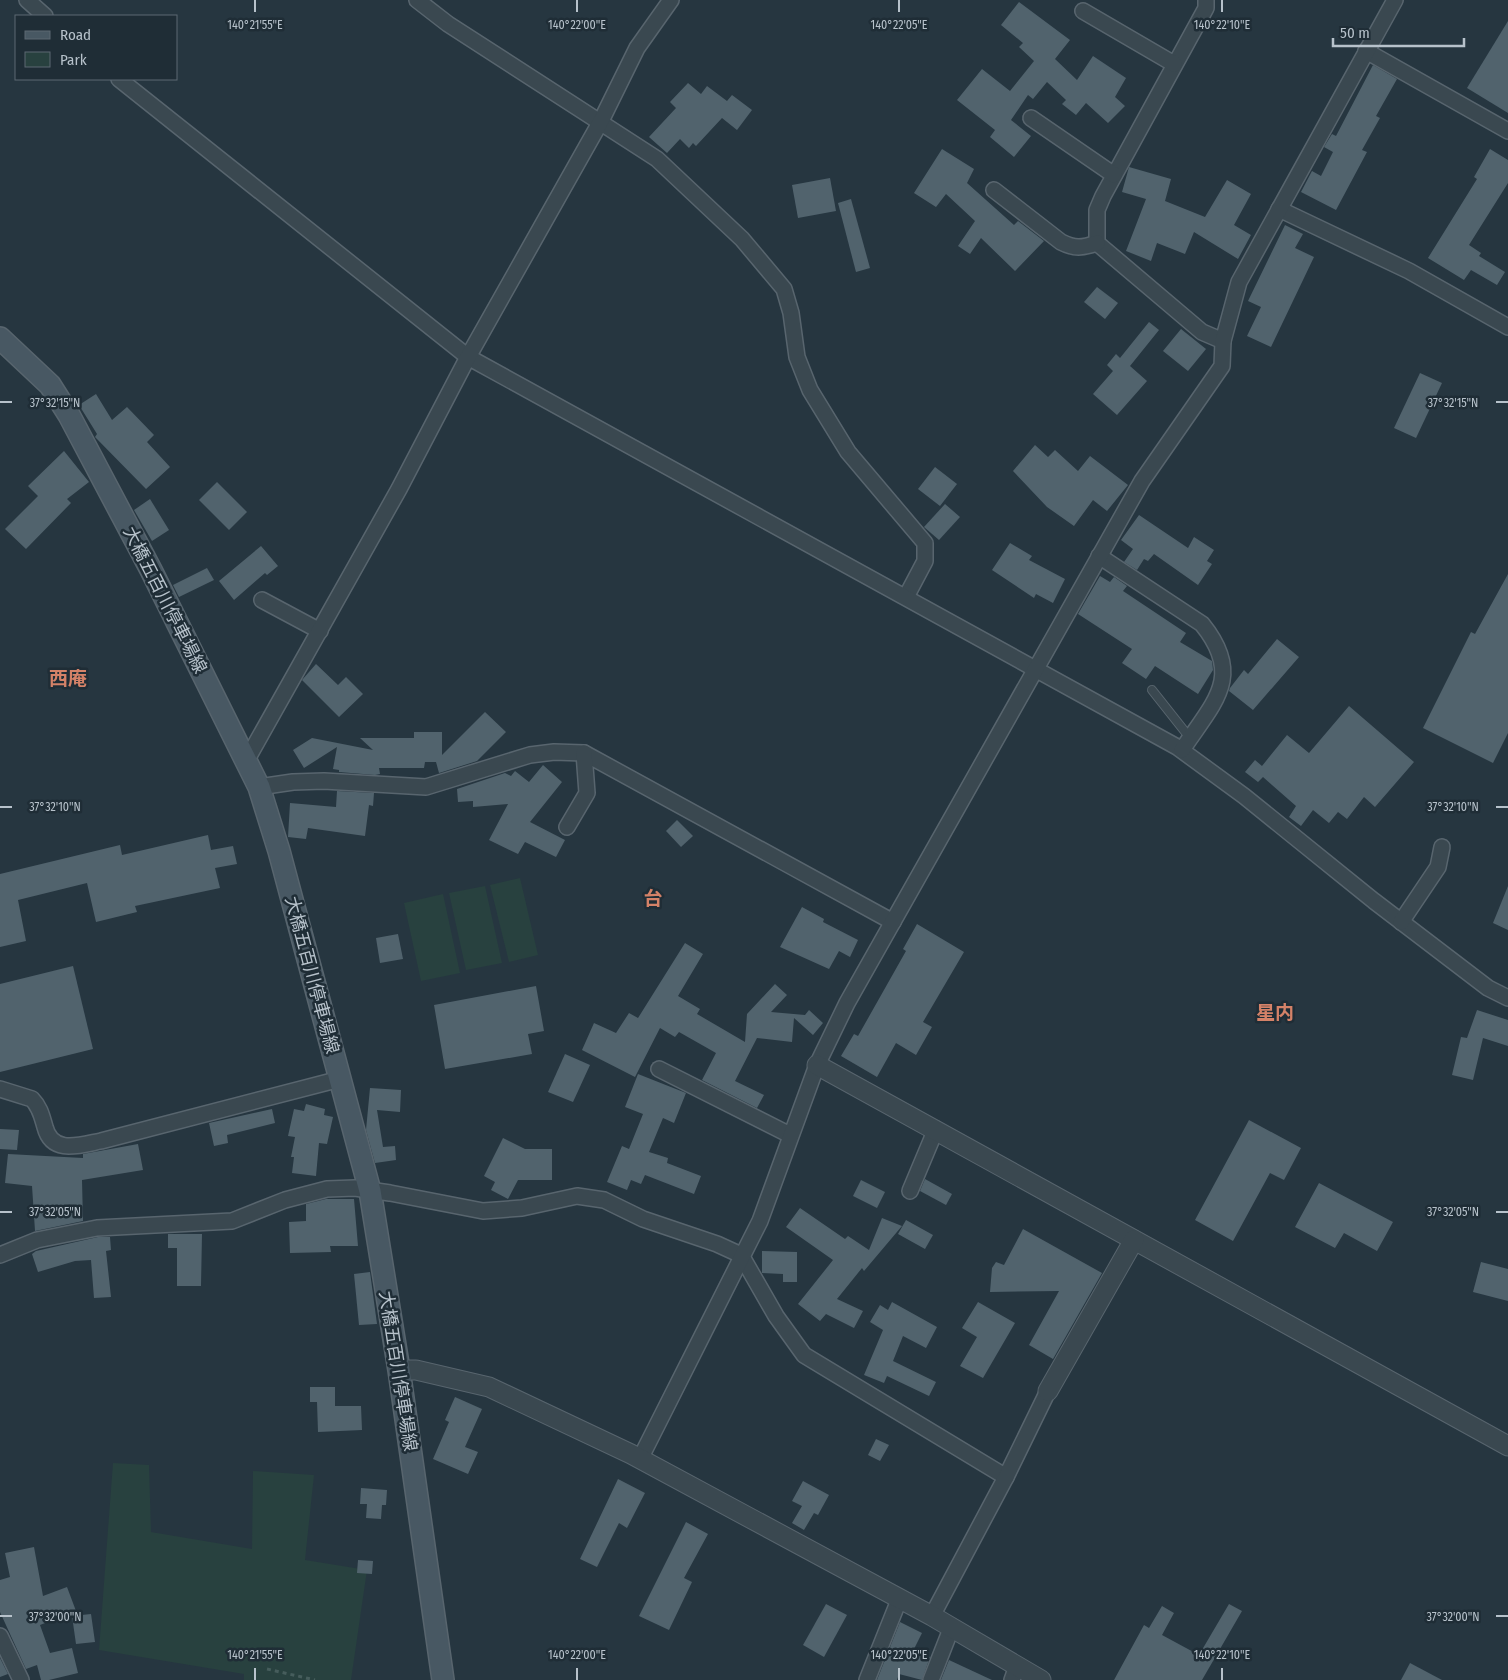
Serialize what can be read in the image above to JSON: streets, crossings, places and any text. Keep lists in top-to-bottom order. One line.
{"streets":{"main road":["大橋五百川停車場線"]},"districts":["西庵","台","星内"],"legend":["Road","Park"],"scale_bar":"50 m","coordinates":["140°21'55\"E","140°22'00\"E","140°22'05\"E","140°22'10\"E","37°32'15\"N","37°32'10\"N","37°32'05\"N","37°32'00\"N"]}
